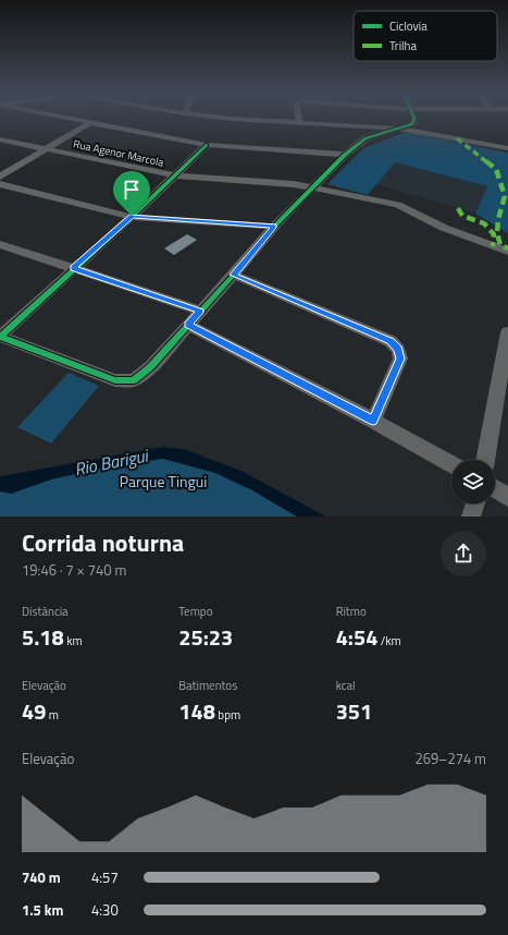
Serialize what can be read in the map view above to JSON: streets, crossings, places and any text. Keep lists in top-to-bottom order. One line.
{"streets":{"street":["Rua Agenor Marcola"]},"water":["Rio Barigui"],"parks":["Parque Tingui"],"legend":["Ciclovia","Trilha"],"page":{"heading":["Corrida noturna","19:46 · 7 × 740 m"],"stats":[["Distância","5.18 km"],["Tempo","25:23"],["Ritmo","4:54 /km"],["Elevação","49 m"],["Batimentos","148 bpm"],["kcal","351"]],"chart":["Elevação","269–274 m"],"list":[{"name":"740 m","note":"4:57"},{"name":"1.5 km","note":"4:30"}]}}
